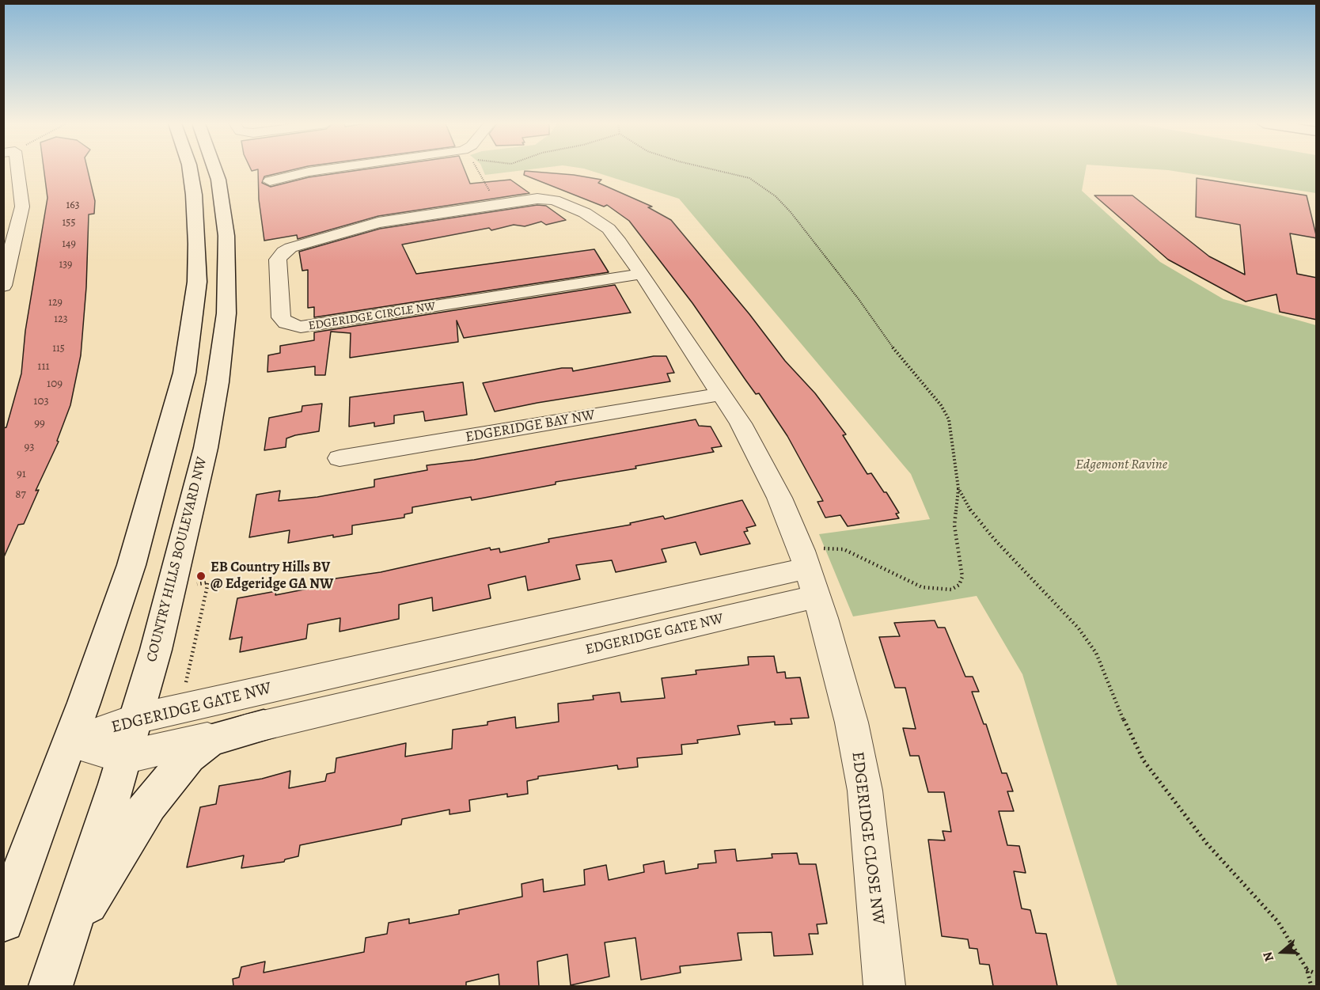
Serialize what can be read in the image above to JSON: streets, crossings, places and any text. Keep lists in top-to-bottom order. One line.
{"streets":{"main road":["COUNTRY HILLS BOULEVARD NW"],"street":["EDGERIDGE CIRCLE NW","EDGERIDGE BAY NW","EDGERIDGE GATE NW","EDGERIDGE CLOSE NW"]},"crossings":[["EDGERIDGE CIRCLE NW","EDGERIDGE BAY NW"],["EDGERIDGE CIRCLE NW","EDGERIDGE GATE NW"],["EDGERIDGE CIRCLE NW","EDGERIDGE CLOSE NW"],["COUNTRY HILLS BOULEVARD NW","EDGERIDGE GATE NW"],["EDGERIDGE GATE NW","EDGERIDGE CLOSE NW"]],"parks":["Edgemont Ravine"],"places":["EB Country Hills BV @ Edgeridge GA NW"],"house_numbers":["163","155","149","139","129","123","115","111","109","103","99","93","91","87"],"north":"left"}
